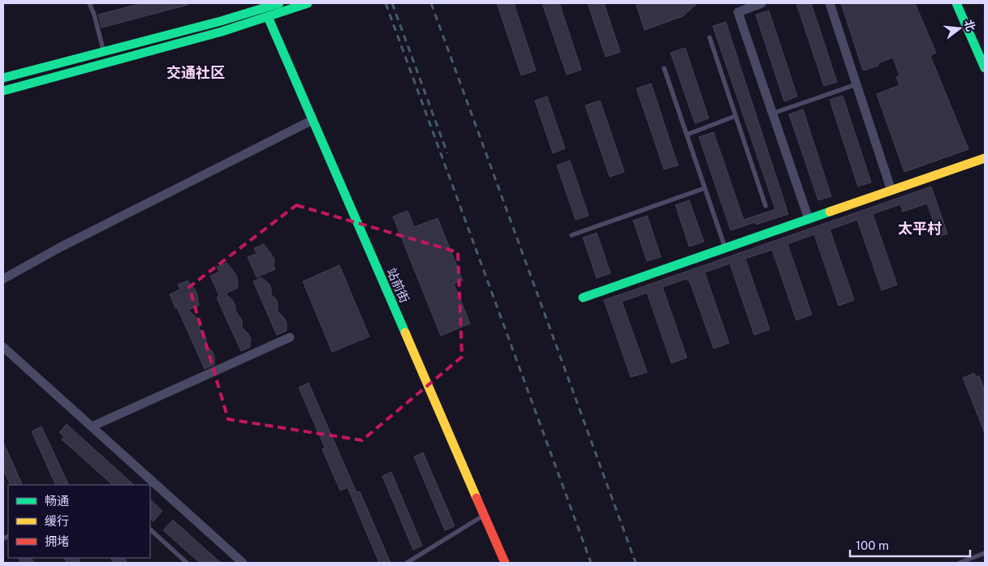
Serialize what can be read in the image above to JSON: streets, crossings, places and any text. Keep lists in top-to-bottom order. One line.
{"streets":{"street":["站前街"]},"districts":["交通社区","太平村"],"legend":["畅通","缓行","拥堵"],"scale_bar":"100 m","north":"right"}
